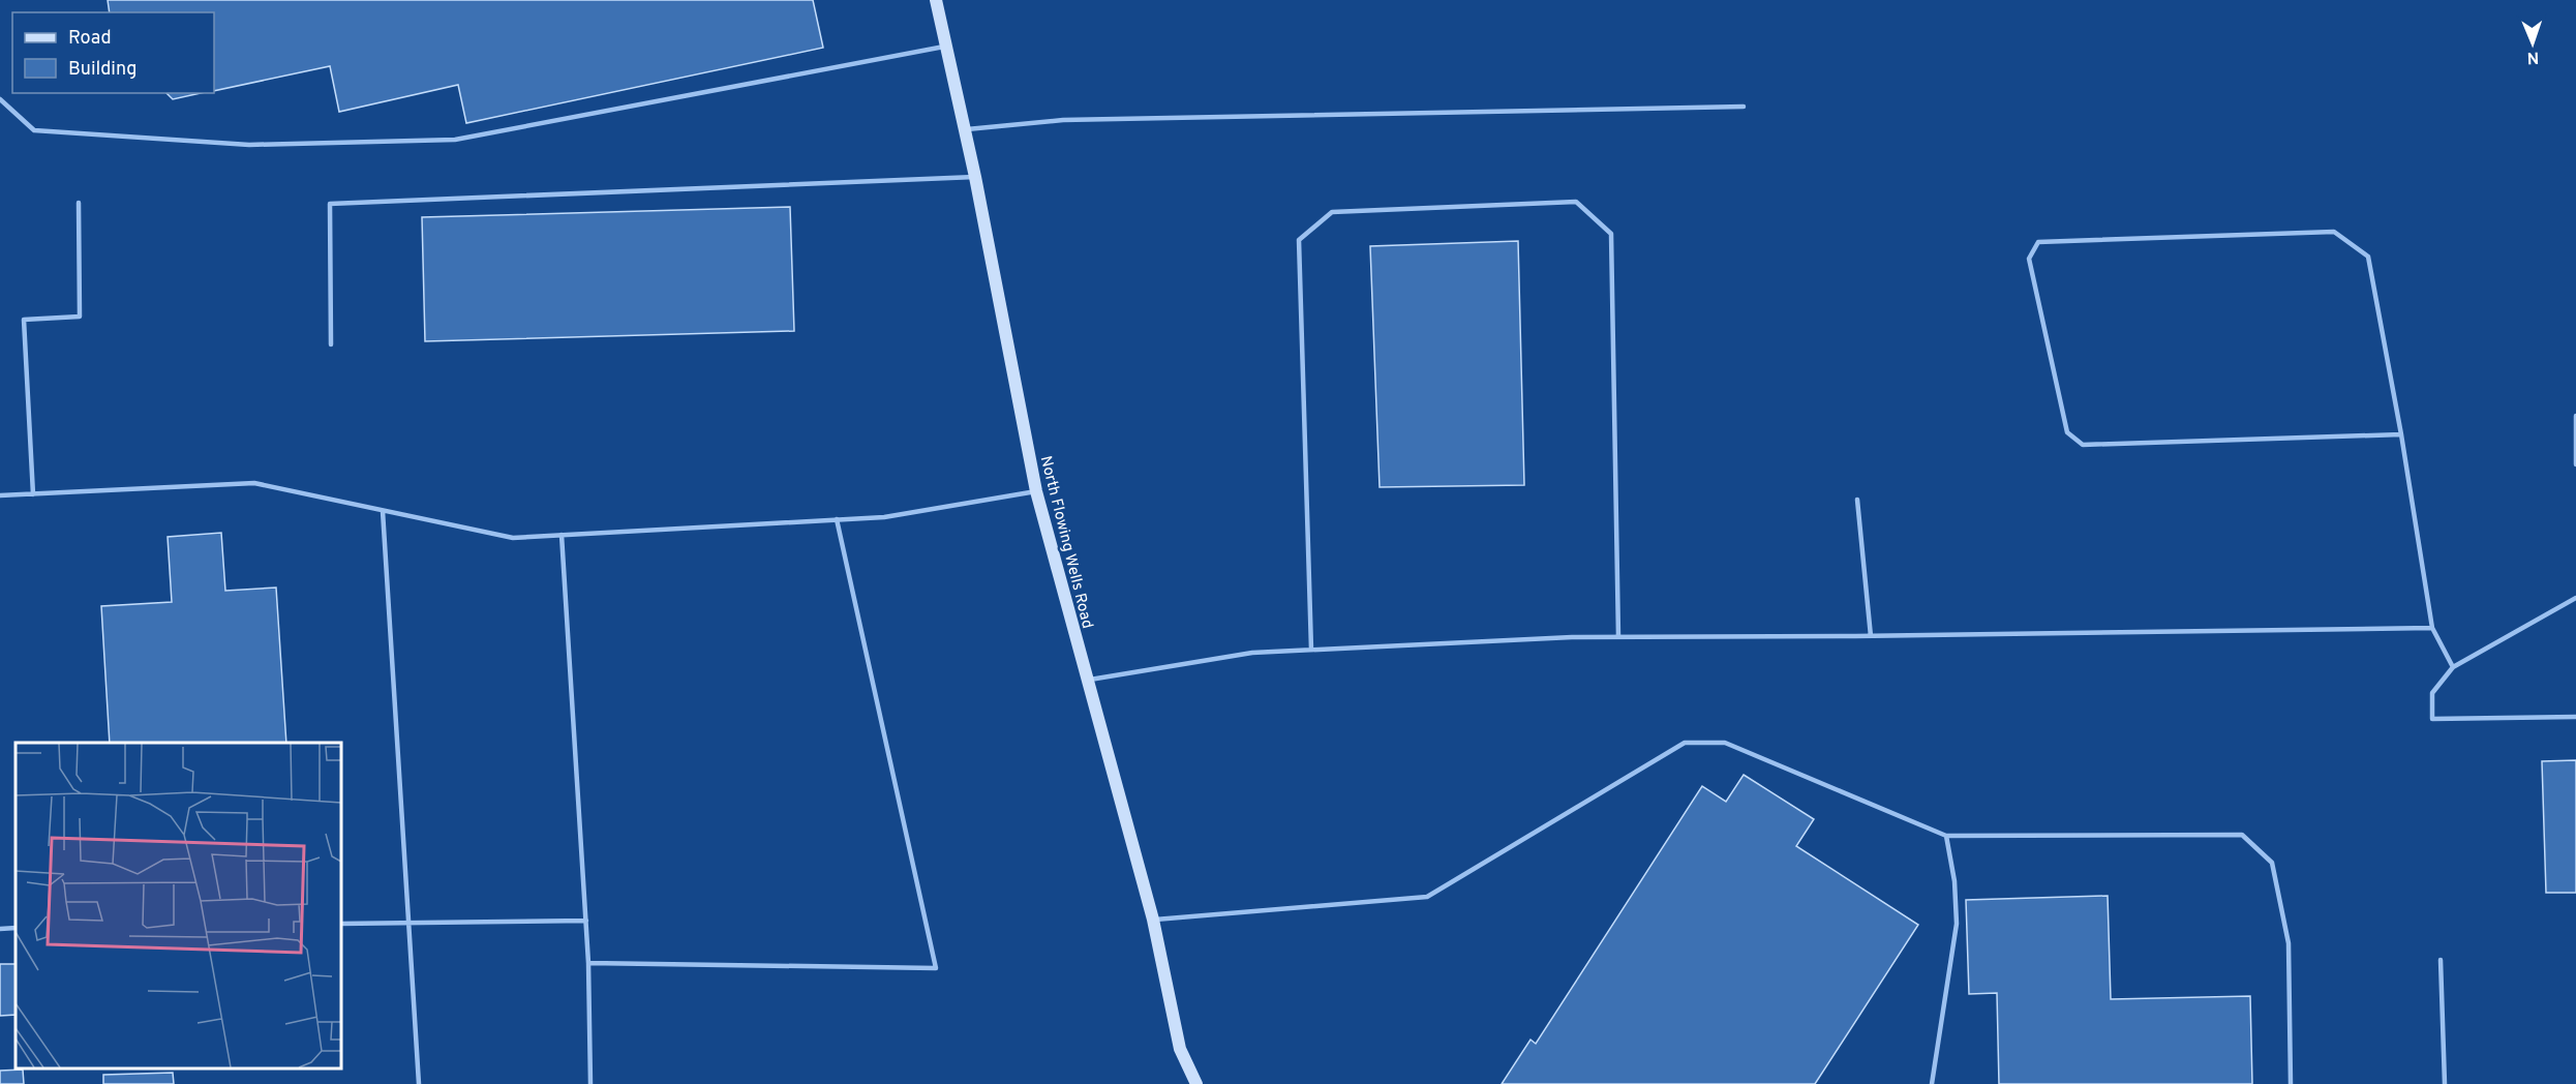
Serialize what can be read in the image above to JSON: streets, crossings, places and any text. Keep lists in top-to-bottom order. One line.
{"streets":{"street":["North Flowing Wells Road"]},"legend":["Road","Building"],"north":"bottom"}
